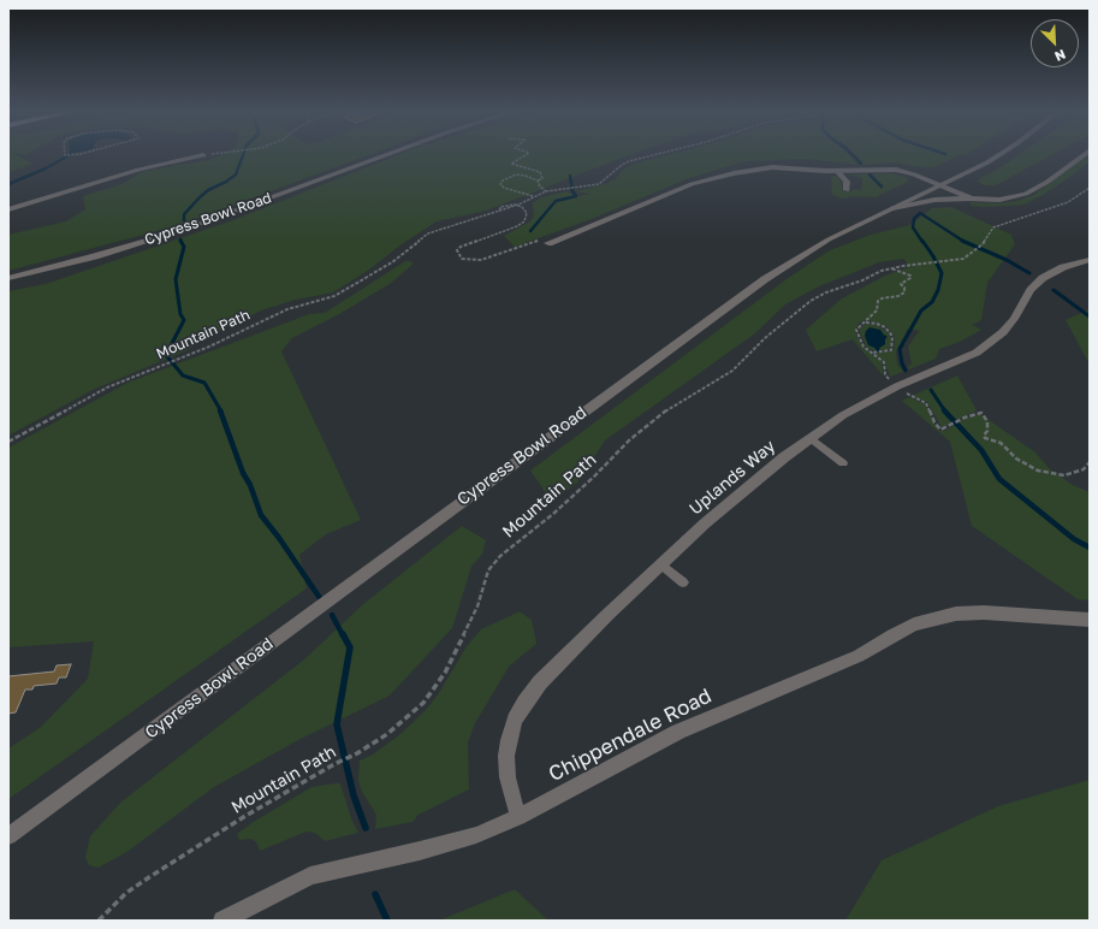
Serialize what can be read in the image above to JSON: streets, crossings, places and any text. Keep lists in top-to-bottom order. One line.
{"streets":{"street":["Cypress Bowl Road","Uplands Way","Chippendale Road"],"path":["Mountain Path"]},"crossings":[["Uplands Way","Chippendale Road"]],"north":"bottom right"}
